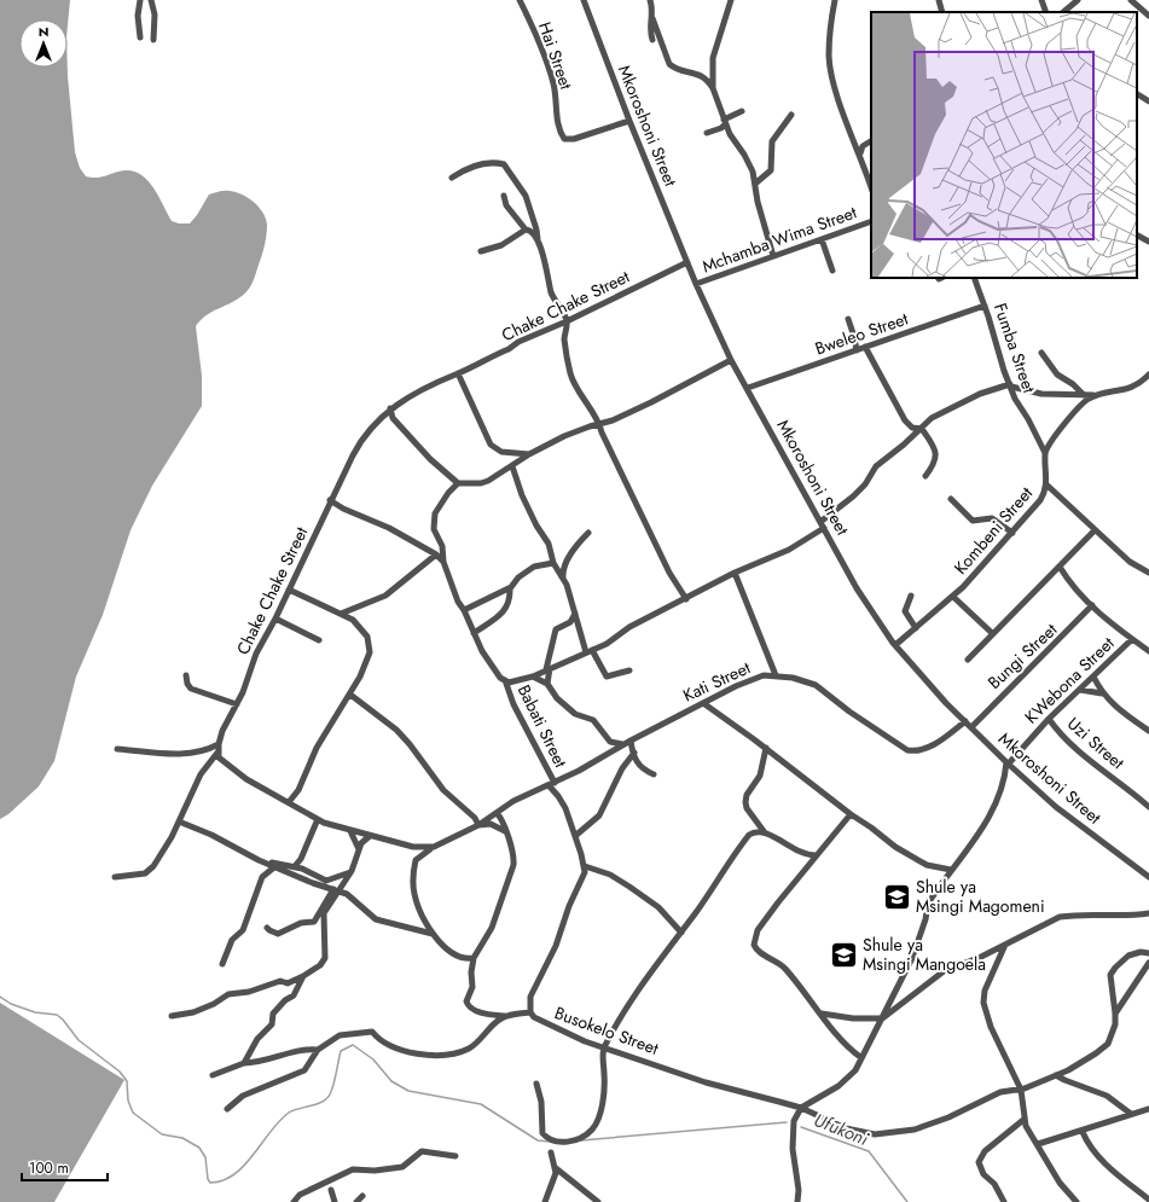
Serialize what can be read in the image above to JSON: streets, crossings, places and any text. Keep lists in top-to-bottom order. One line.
{"streets":{"street":["Hai Street","Mkoroshoni Street","Mchamba Wima Street","Chake Chake Street","Bweleo Street","Fumba Street","Kombeni Street","Bungi Street","KWebona Street","Kati Street","Babati Street","Uzi Street","Busokelo Street"]},"crossings":[["Hai Street","Mkoroshoni Street"],["Mkoroshoni Street","Mchamba Wima Street"],["Mkoroshoni Street","Chake Chake Street"],["Mkoroshoni Street","Bweleo Street"],["Mkoroshoni Street","Kombeni Street"],["Mkoroshoni Street","Bungi Street"],["Mkoroshoni Street","KWebona Street"],["Mkoroshoni Street","Kati Street"],["Bweleo Street","Fumba Street"],["Fumba Street","Kombeni Street"],["KWebona Street","Uzi Street"],["Kati Street","Babati Street"]],"water":["Ufukoni"],"places":{"school or university":["Shule ya Msingi Magomeni","Shule ya Msingi Mangoela"]},"scale_bar":"100 m","north":"top"}
